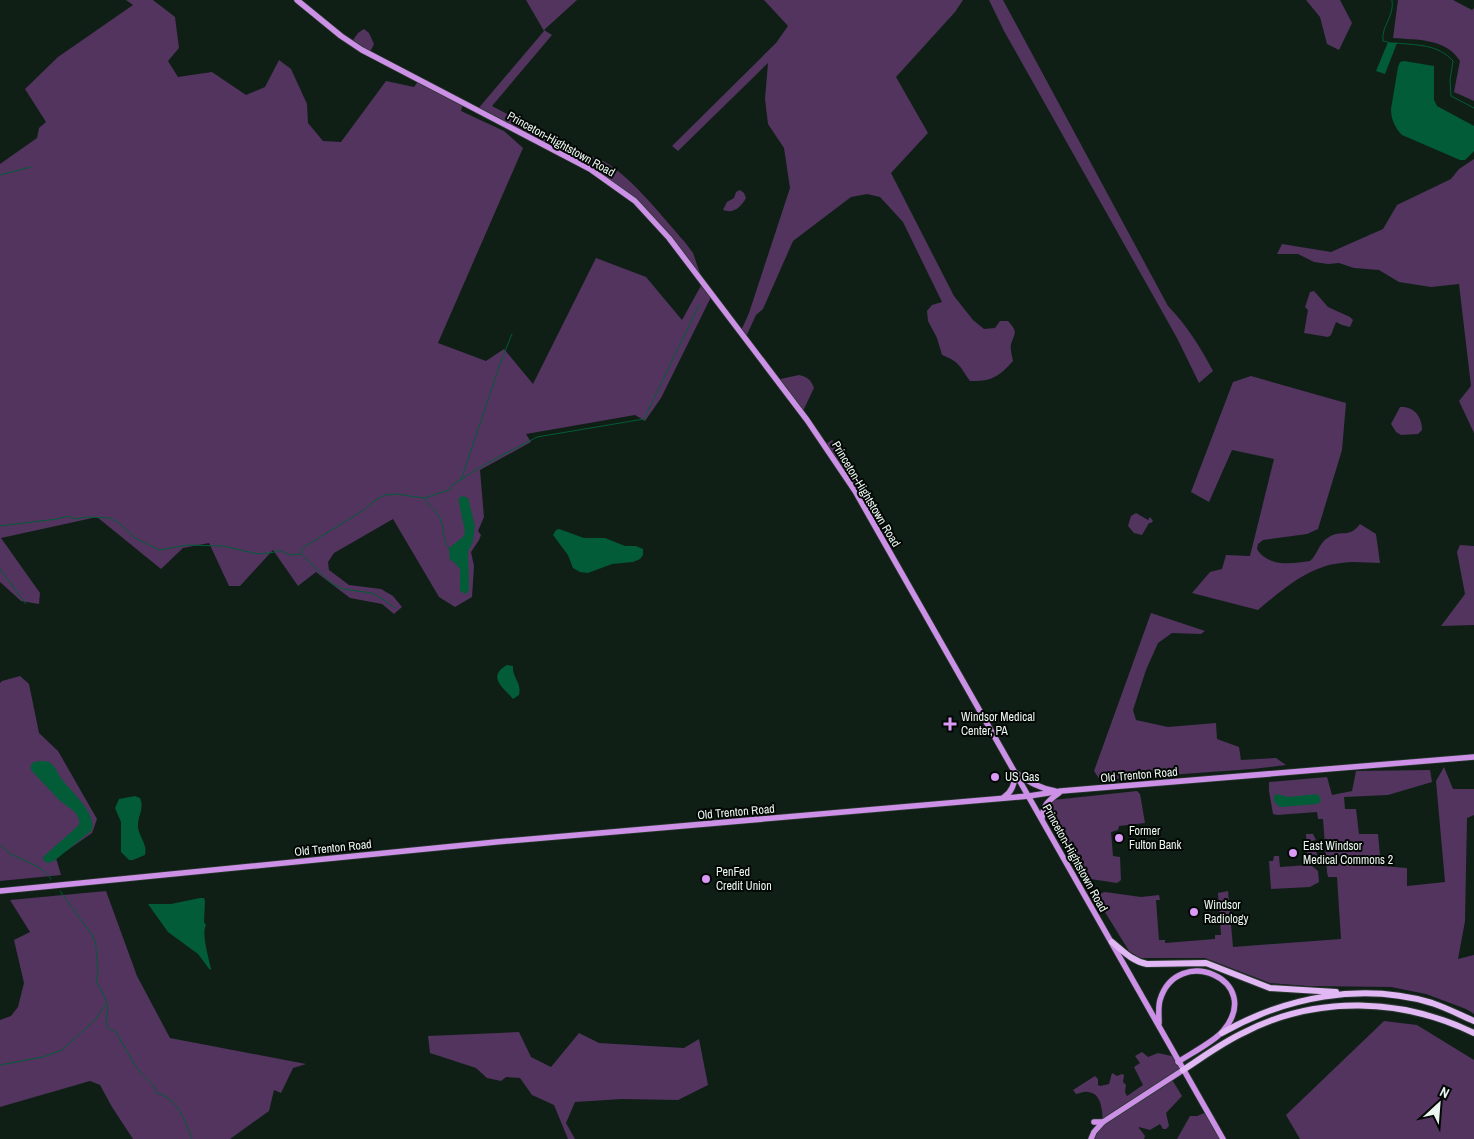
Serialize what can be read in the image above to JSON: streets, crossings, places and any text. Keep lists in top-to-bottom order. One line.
{"streets":{"main road":["Princeton-Hightstown Road","Old Trenton Road"]},"crossings":[["Princeton-Hightstown Road","Old Trenton Road"]],"places":{"health":["Windsor Medical Center, PA"],"other":["US Gas","Former Fulton Bank","East Windsor Medical Commons 2","PenFed Credit Union","Windsor Radiology"]},"north":"top right"}
